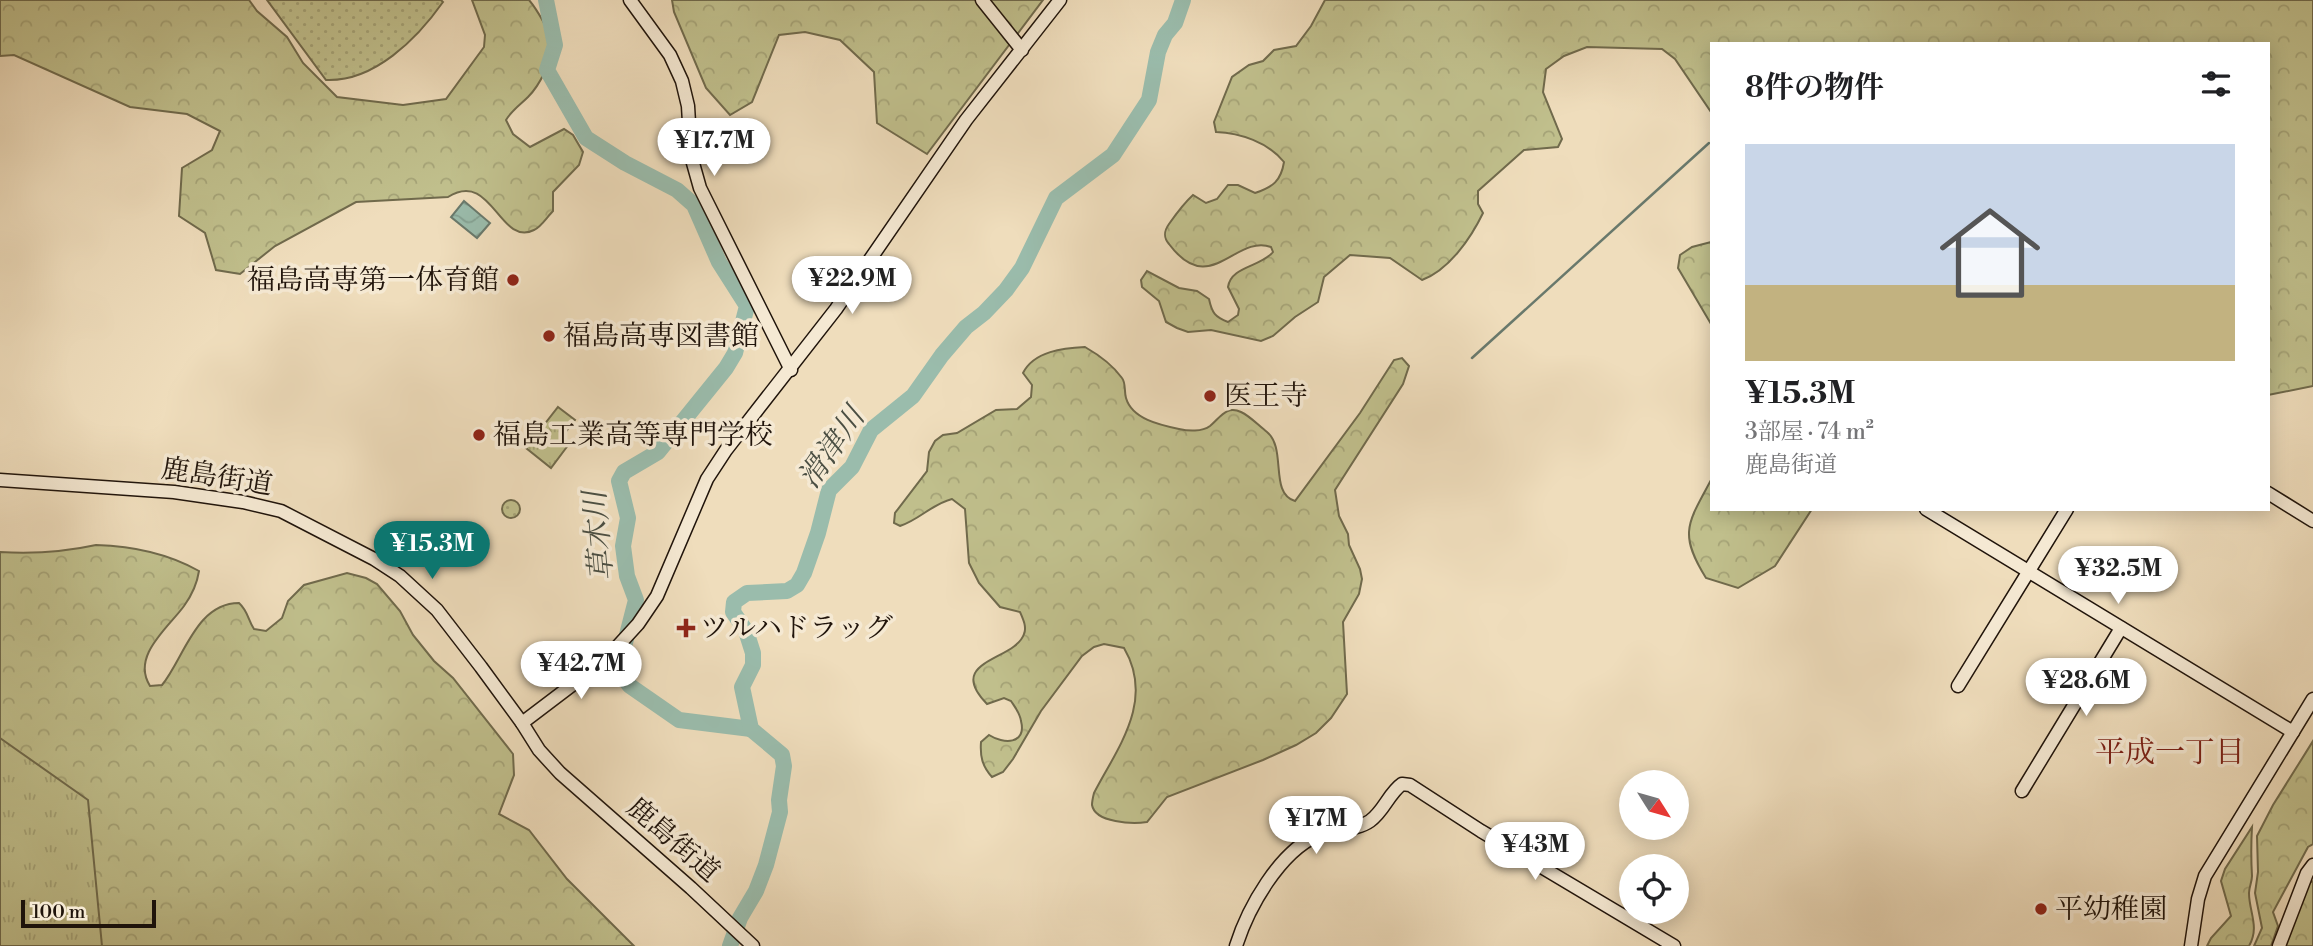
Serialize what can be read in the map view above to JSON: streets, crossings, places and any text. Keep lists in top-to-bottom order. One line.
{"streets":{"street":["鹿島街道"]},"districts":["平成一丁目"],"water":["滑津川","草木川"],"places":{"other":["福島高専第一体育館","福島高専図書館","医王寺","福島工業高等専門学校","平幼稚園"],"health":["ツルハドラッグ"]},"scale_bar":"100 m","north":"bottom right","page":{"heading":"8件の物件","price":["¥17.7M","¥22.9M","¥15.3M","¥32.5M","¥42.7M","¥28.6M","¥17M","¥43M"],"list":[{"name":"¥15.3M","note":"3部屋 · 74 m² · 鹿島街道"}],"scale":"100 m"}}
